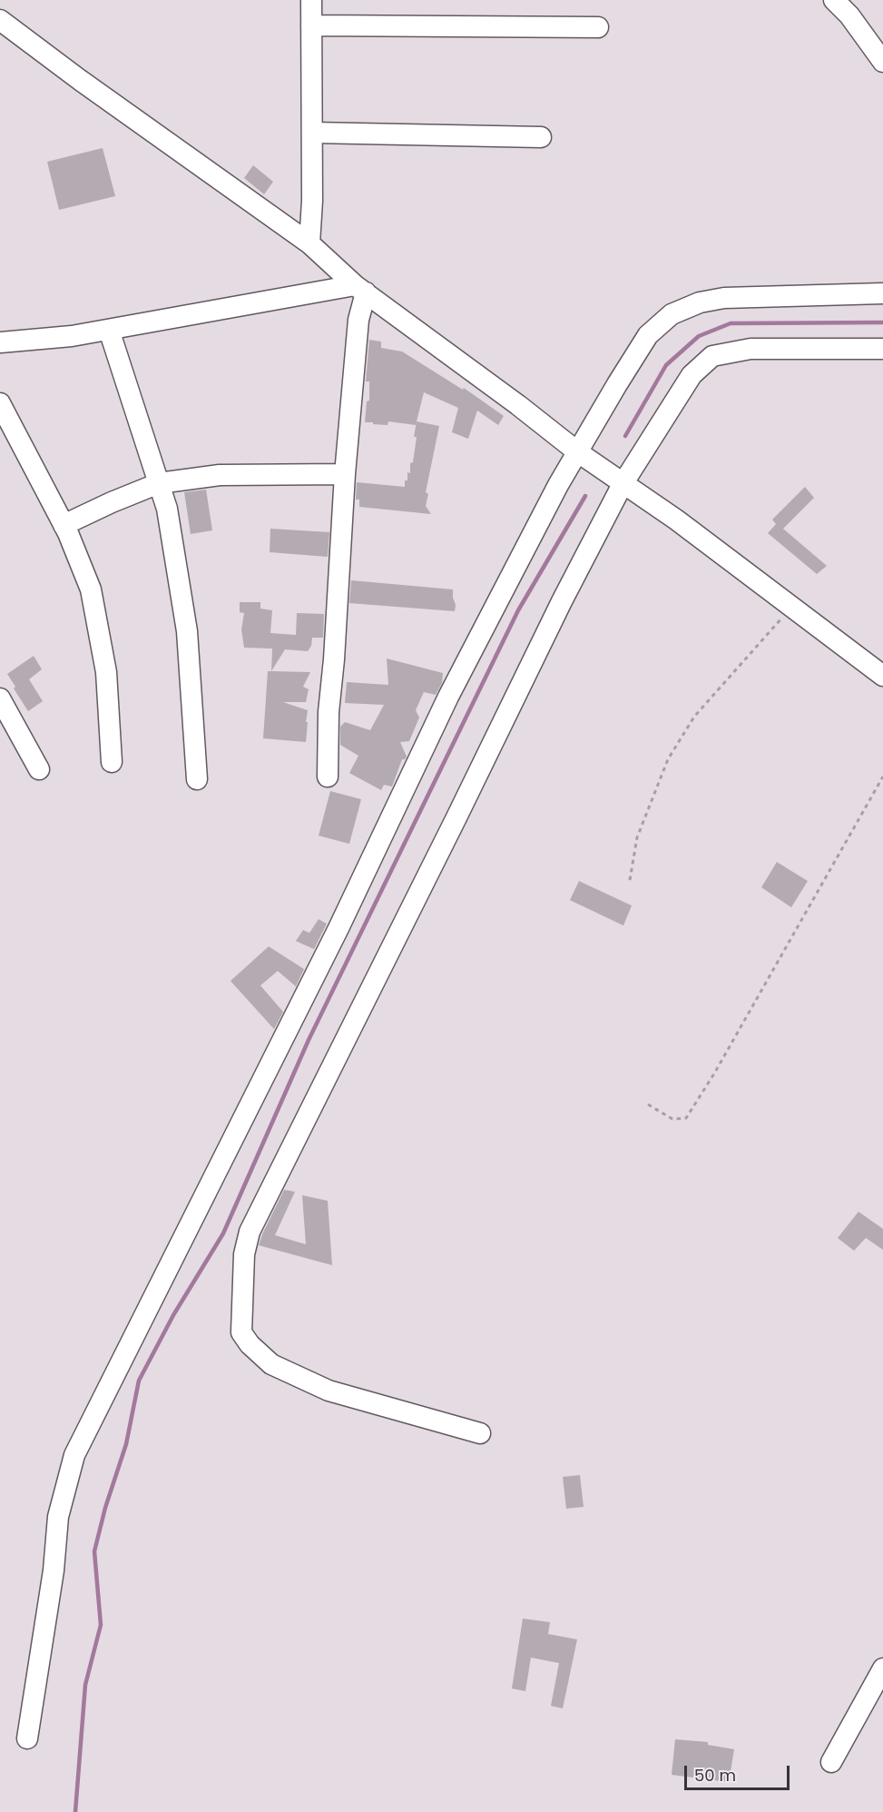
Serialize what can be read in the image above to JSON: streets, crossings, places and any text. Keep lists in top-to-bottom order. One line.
{"scale_bar":"50 m"}
